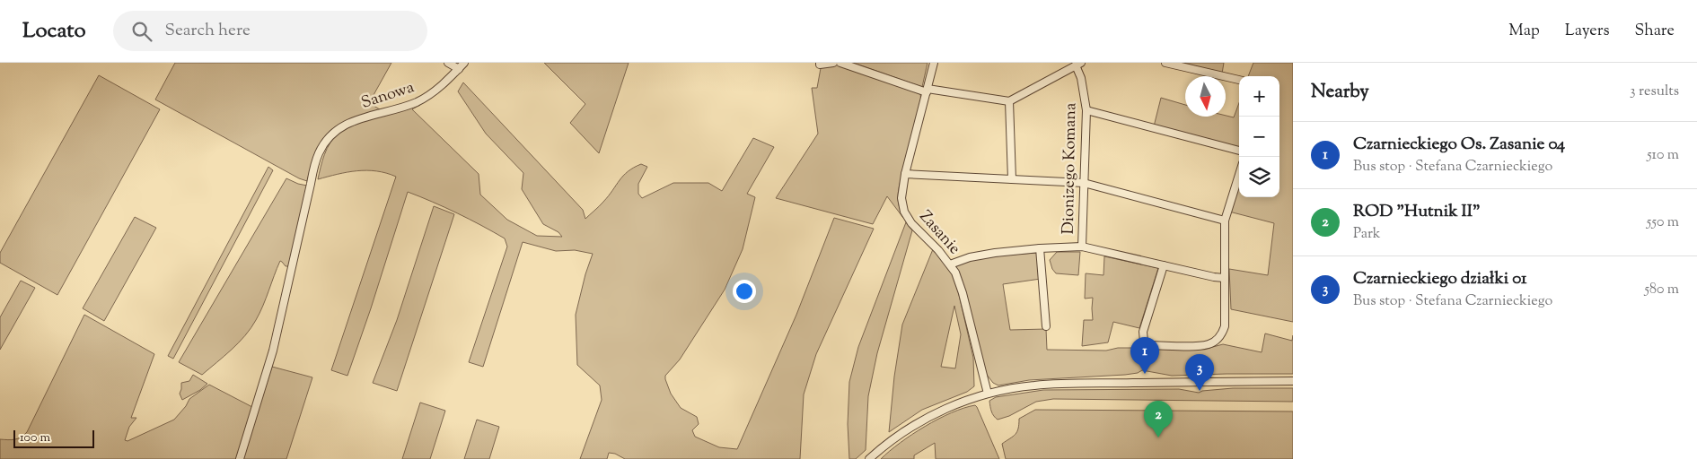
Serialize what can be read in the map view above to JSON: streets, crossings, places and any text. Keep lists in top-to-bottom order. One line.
{"streets":{"street":["Sanowa","Dionizego Komana","Zasanie"]},"scale_bar":"100 m","north":"bottom","page":{"header":"Locato","search":"Search here","nav":["Map","Layers","Share"],"heading":["Nearby","3 results"],"map_buttons":["+","−"],"list":[{"mark":"1","name":"Czarnieckiego Os. Zasanie 04","note":"Bus stop · Stefana Czarnieckiego","value":"510 m"},{"mark":"2","name":"ROD \"Hutnik II\"","note":"Park","value":"550 m"},{"mark":"3","name":"Czarnieckiego działki 01","note":"Bus stop · Stefana Czarnieckiego","value":"580 m"}],"pins":["1","3","2"],"scale":"100 m"}}
